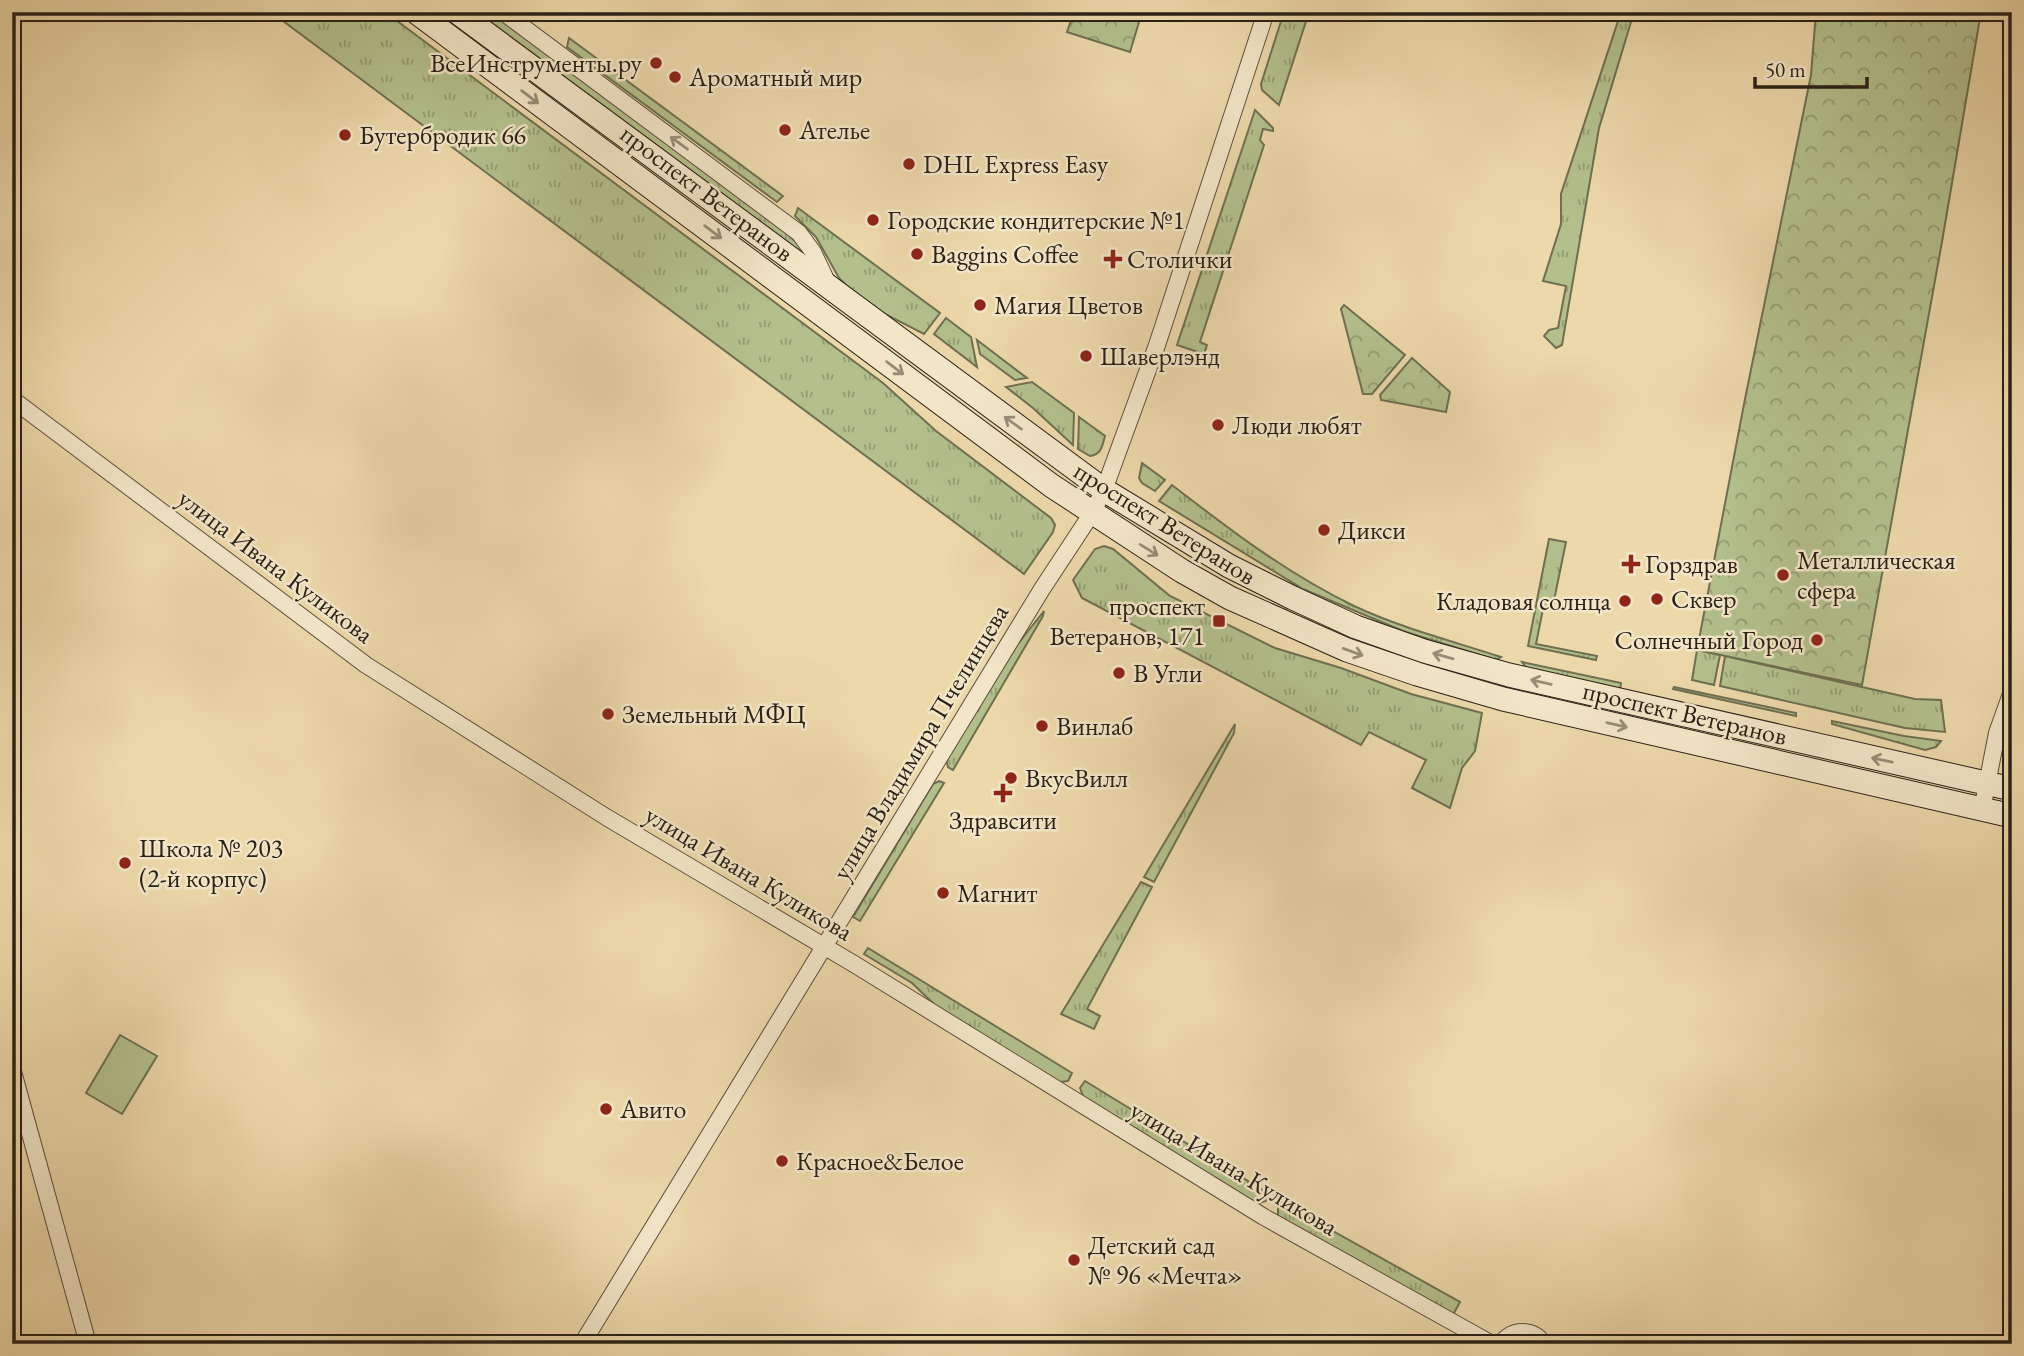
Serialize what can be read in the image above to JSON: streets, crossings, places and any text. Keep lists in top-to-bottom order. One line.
{"streets":{"main road":["проспект Ветеранов"],"street":["улица Ивана Куликова","улица Владимира Пчелинцева"]},"crossings":[["проспект Ветеранов","улица Владимира Пчелинцева"],["улица Ивана Куликова","улица Владимира Пчелинцева"]],"places":{"other":["ВсеИнструменты.ру","Ароматный мир","Ателье","Бутербродик 66","DHL Express Easy","Городские кондитерские №1","Baggins Coffee","Магия Цветов","Шаверлэнд","Люди любят","Дикси","Металлическая сфера","Сквер","Кладовая солнца","Солнечный Город","В Угли","Земельный МФЦ","Винлаб","ВкусВилл","Школа № 203 (2-й корпус)","Магнит","Авито","Красное&Белое","Детский сад № 96 «Мечта»"],"health":["Столички","Горздрав","Здравсити"],"transit":["проспект Ветеранов, 171"]},"scale_bar":"50 m"}
